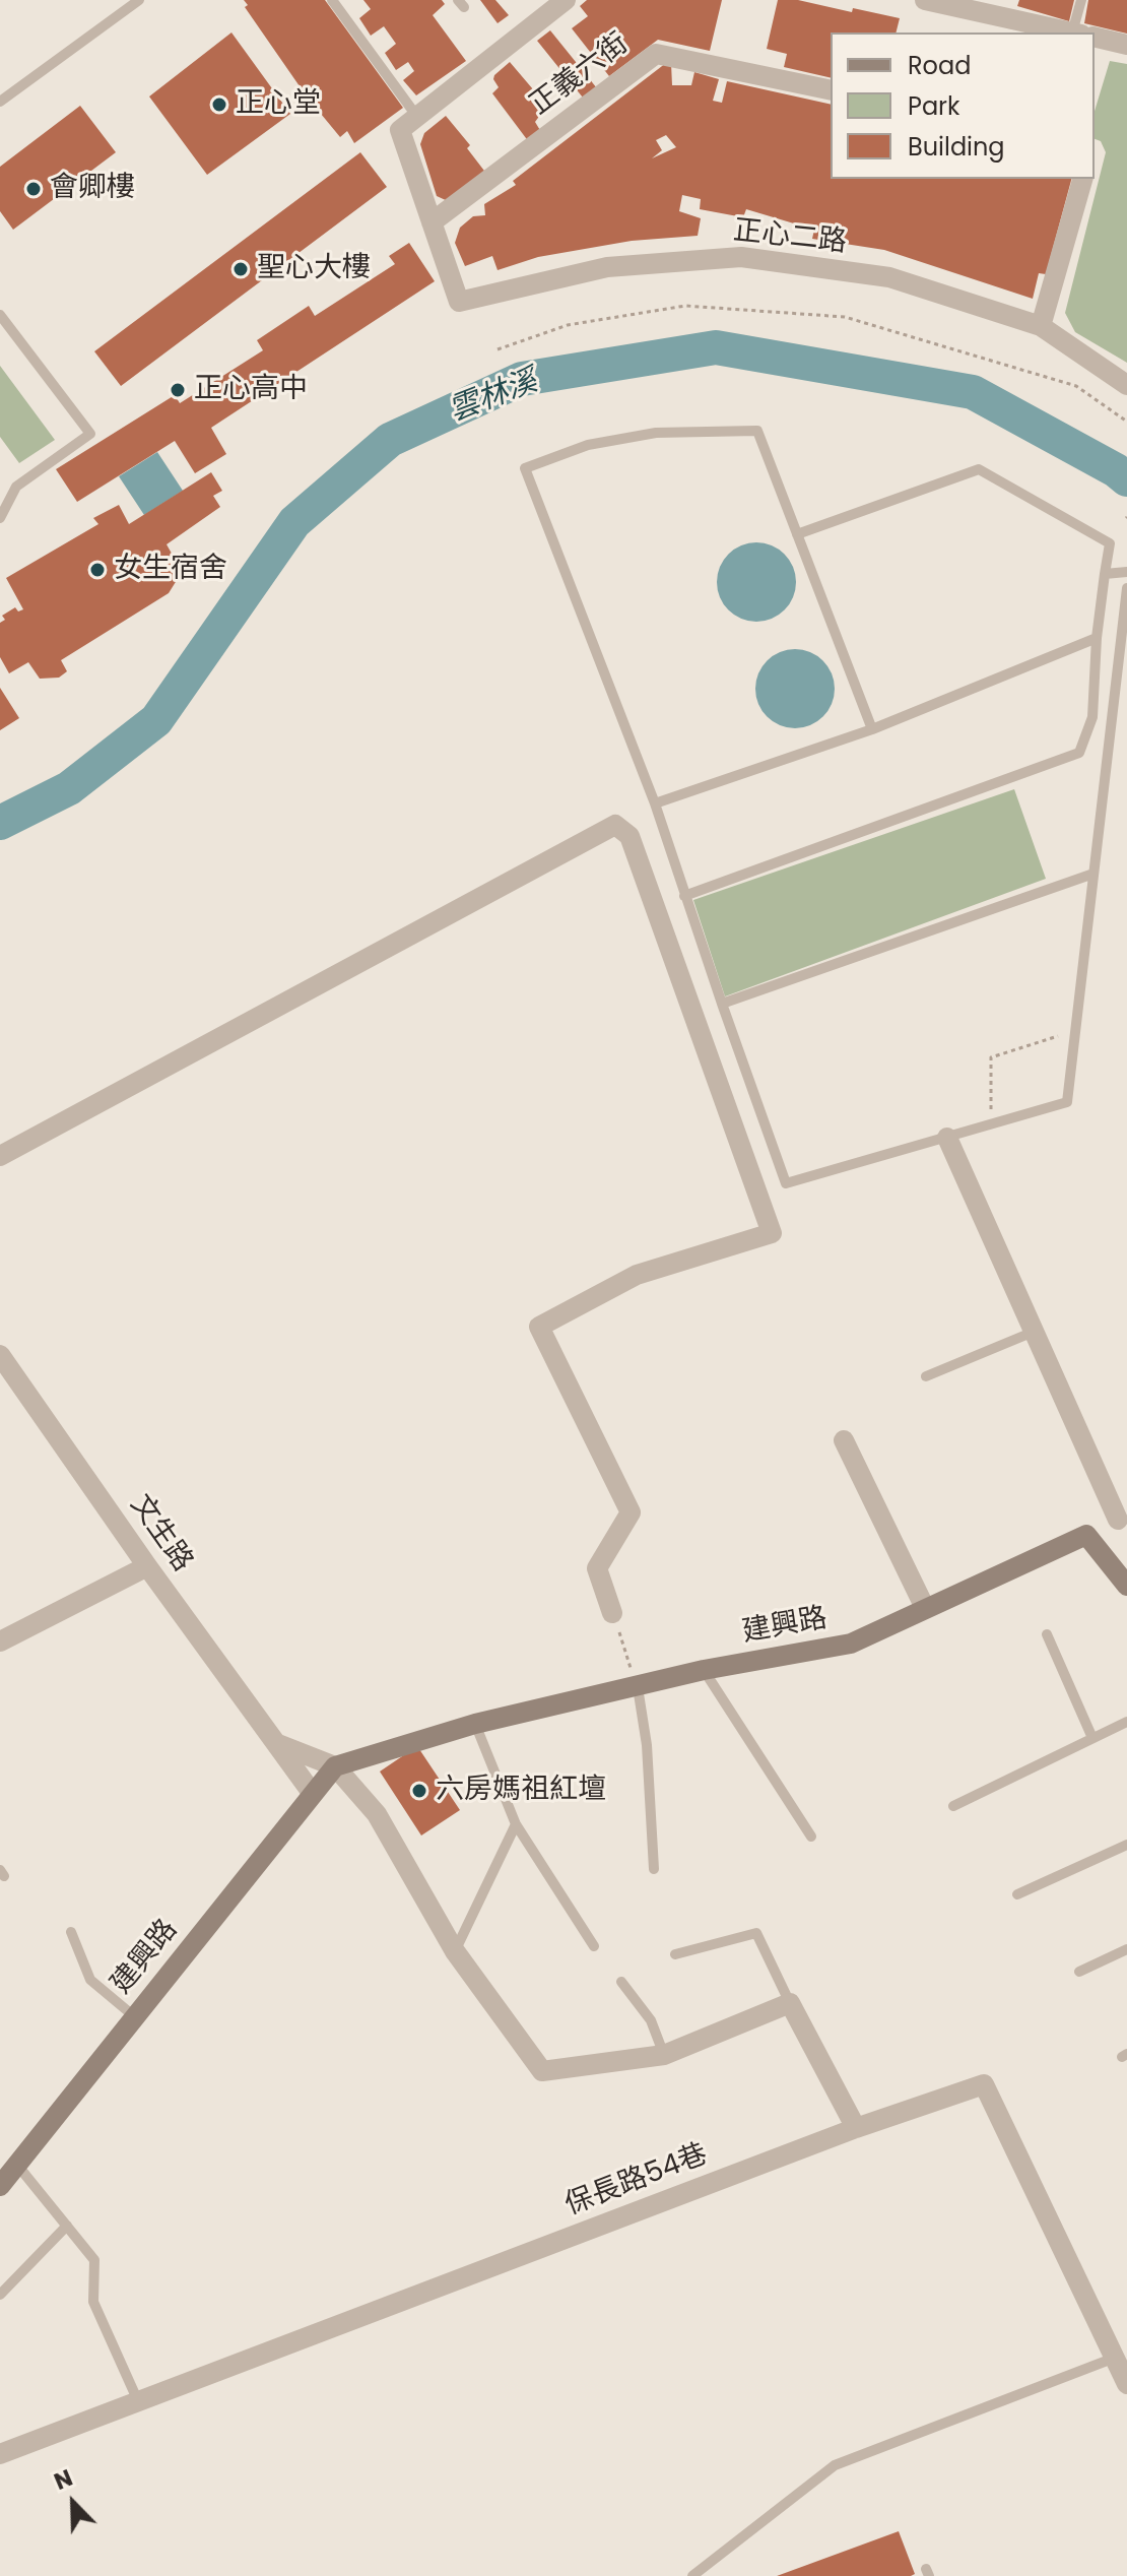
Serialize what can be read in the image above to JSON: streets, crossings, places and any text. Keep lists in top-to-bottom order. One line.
{"streets":{"street":["正義六街","正心二路","文生路","建興路","保長路54巷"]},"crossings":[["正義六街","正心二路"],["文生路","建興路"]],"water":["雲林溪"],"places":["正心堂","會卿樓","聖心大樓","正心高中","女生宿舍","六房媽祖紅壇"],"legend":["Road","Park","Building"],"north":"top left"}
